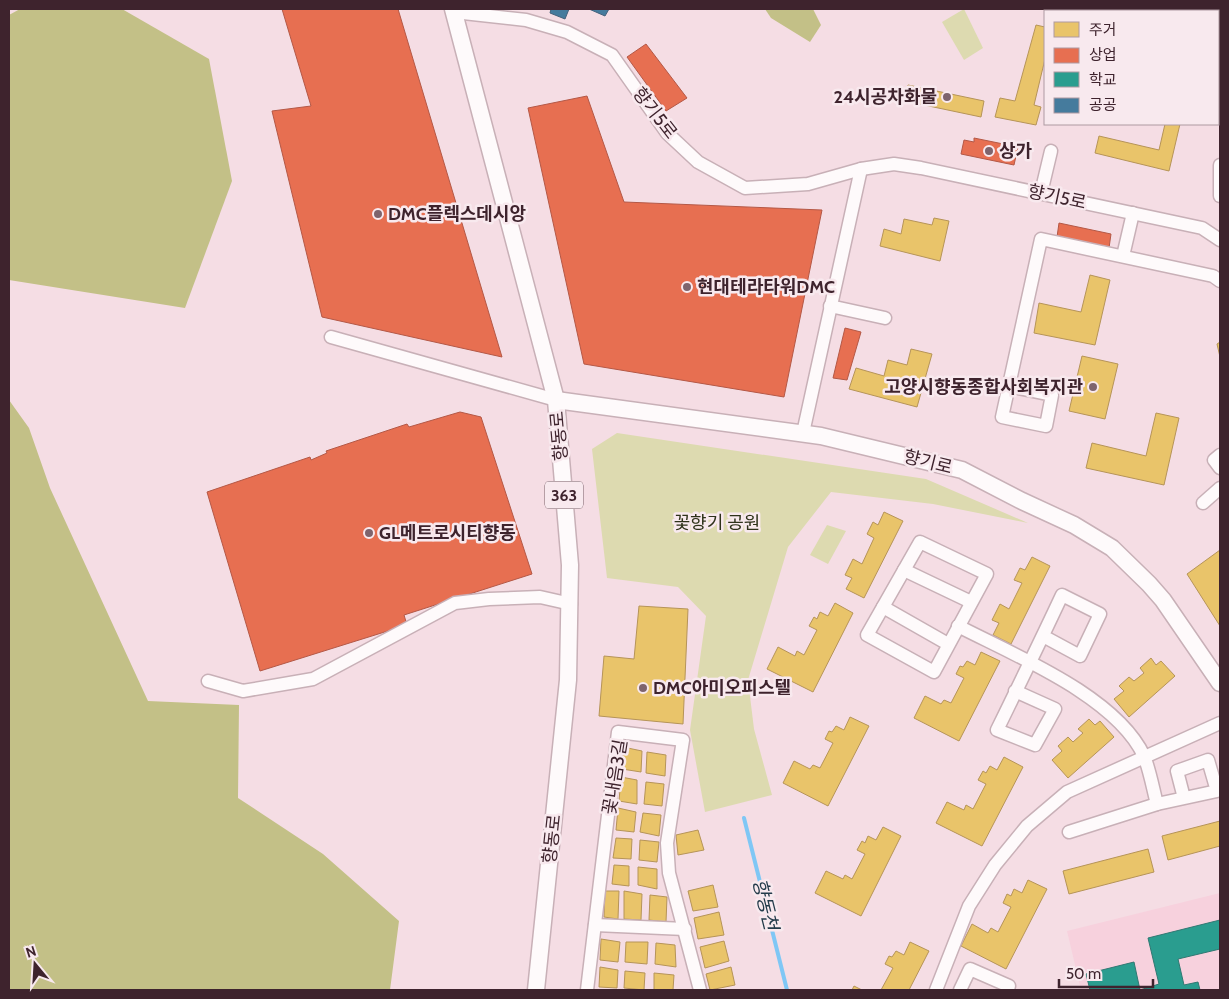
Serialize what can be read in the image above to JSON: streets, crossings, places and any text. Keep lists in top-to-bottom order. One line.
{"streets":{"main road":["향동로","향기로","363"],"street":["향기5로","꽃내음3길"]},"crossings":[["향기5로","향동로"],["향동로","향기로"]],"water":["향동천"],"parks":["꽃향기 공원"],"places":["24시공차화물","상가","DMC플렉스데시앙","현대테라타워DMC","고양시향동종합사회복지관","GL메트로시티향동","DMC아미오피스텔"],"legend":["주거","상업","학교","공공"],"scale_bar":"50 m","north":"top"}
